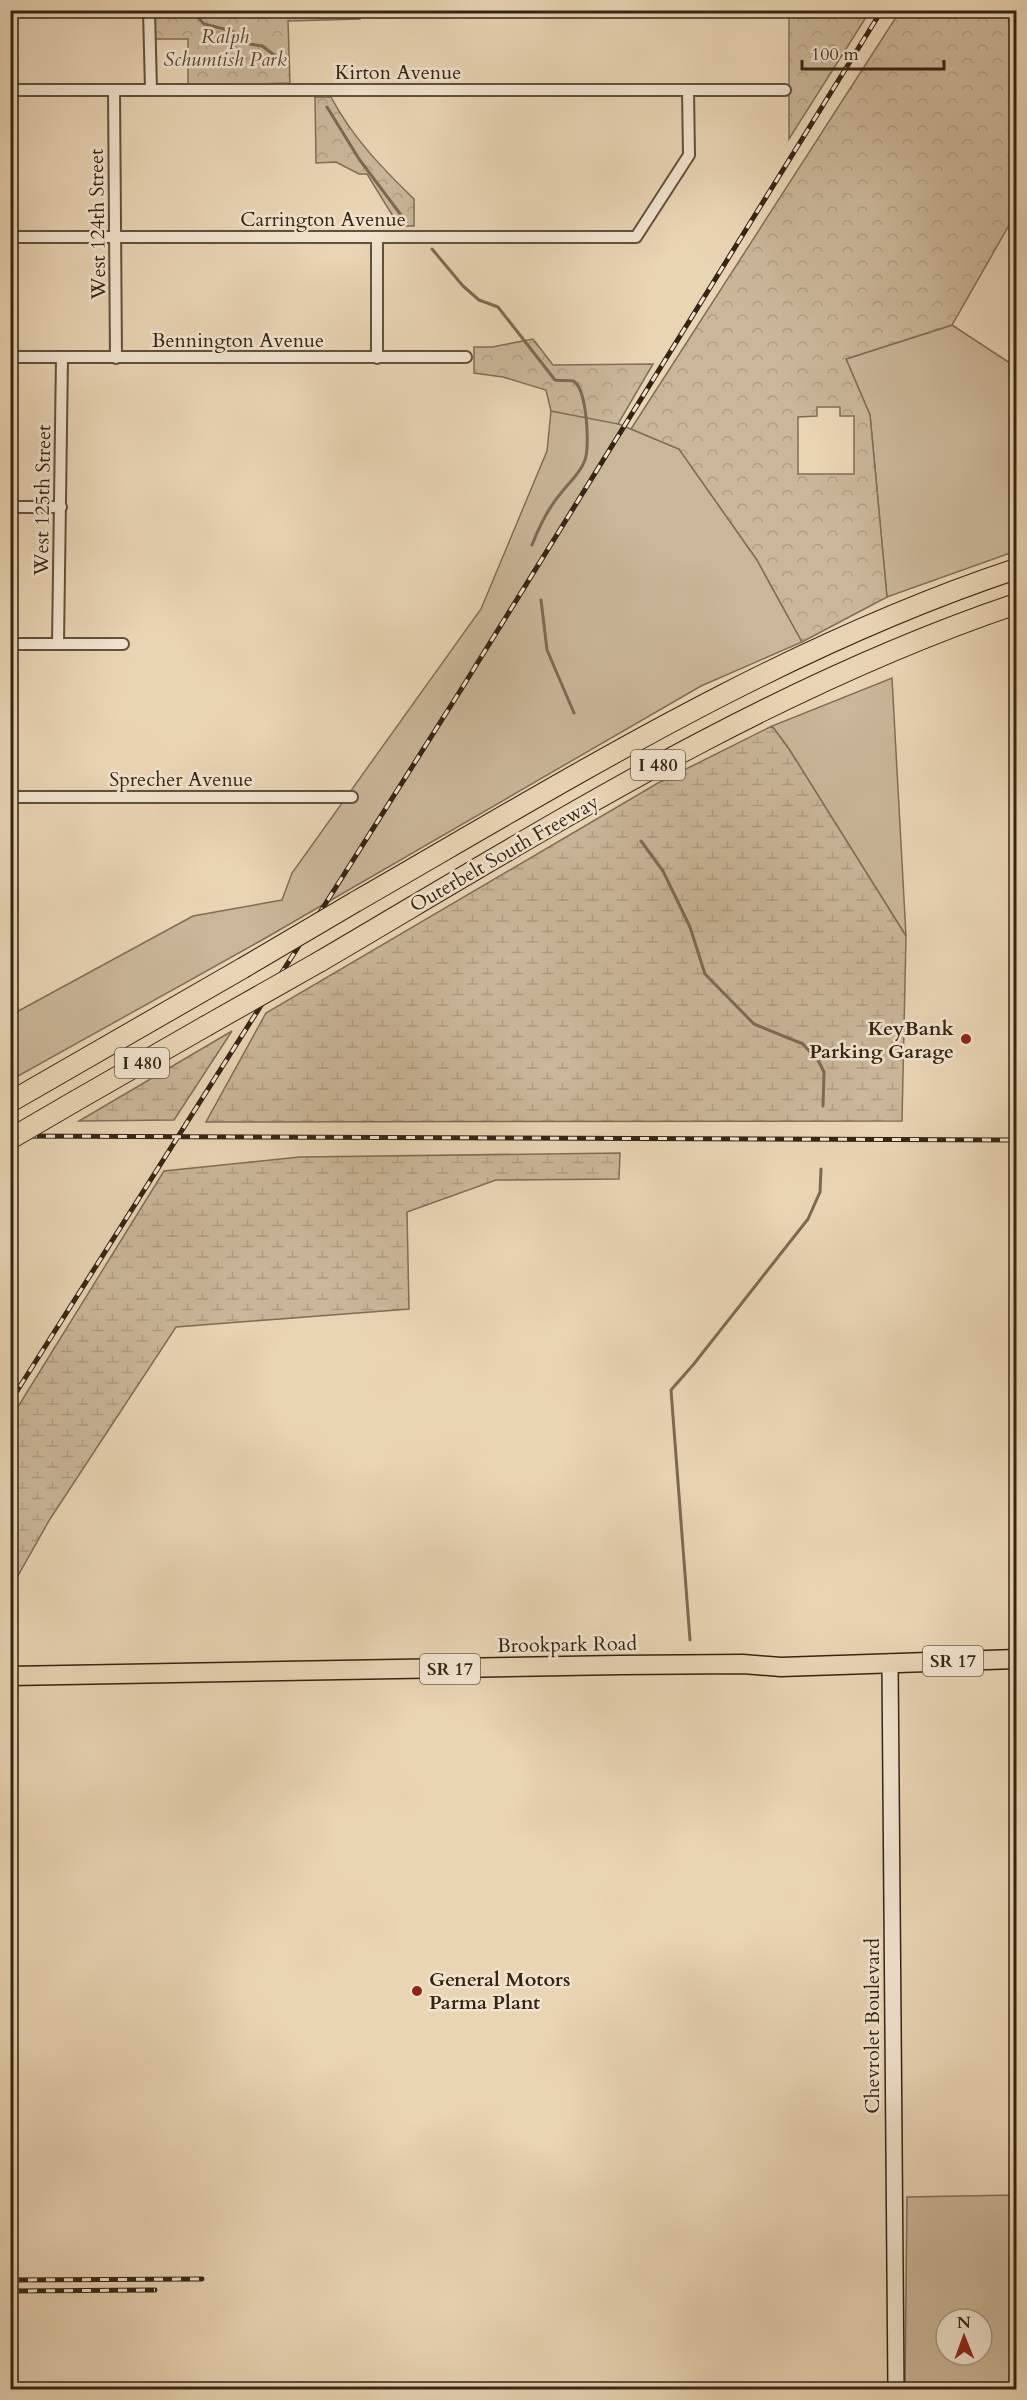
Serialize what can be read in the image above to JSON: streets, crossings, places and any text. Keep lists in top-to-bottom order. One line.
{"streets":{"highway":["I 480","Outerbelt South Freeway"],"main road":["Brookpark Road","SR 17","Chevrolet Boulevard"],"street":["Kirton Avenue","Carrington Avenue","West 124th Street","Bennington Avenue","West 125th Street","Sprecher Avenue"]},"crossings":[["Kirton Avenue","Carrington Avenue"],["Kirton Avenue","West 124th Street"],["Carrington Avenue","West 124th Street"],["West 124th Street","Bennington Avenue"],["Bennington Avenue","West 125th Street"],["Brookpark Road","Chevrolet Boulevard"]],"parks":["Ralph Schumtish Park"],"places":["KeyBank Parking Garage","General Motors Parma Plant"],"scale_bar":"100 m","north":"top"}
